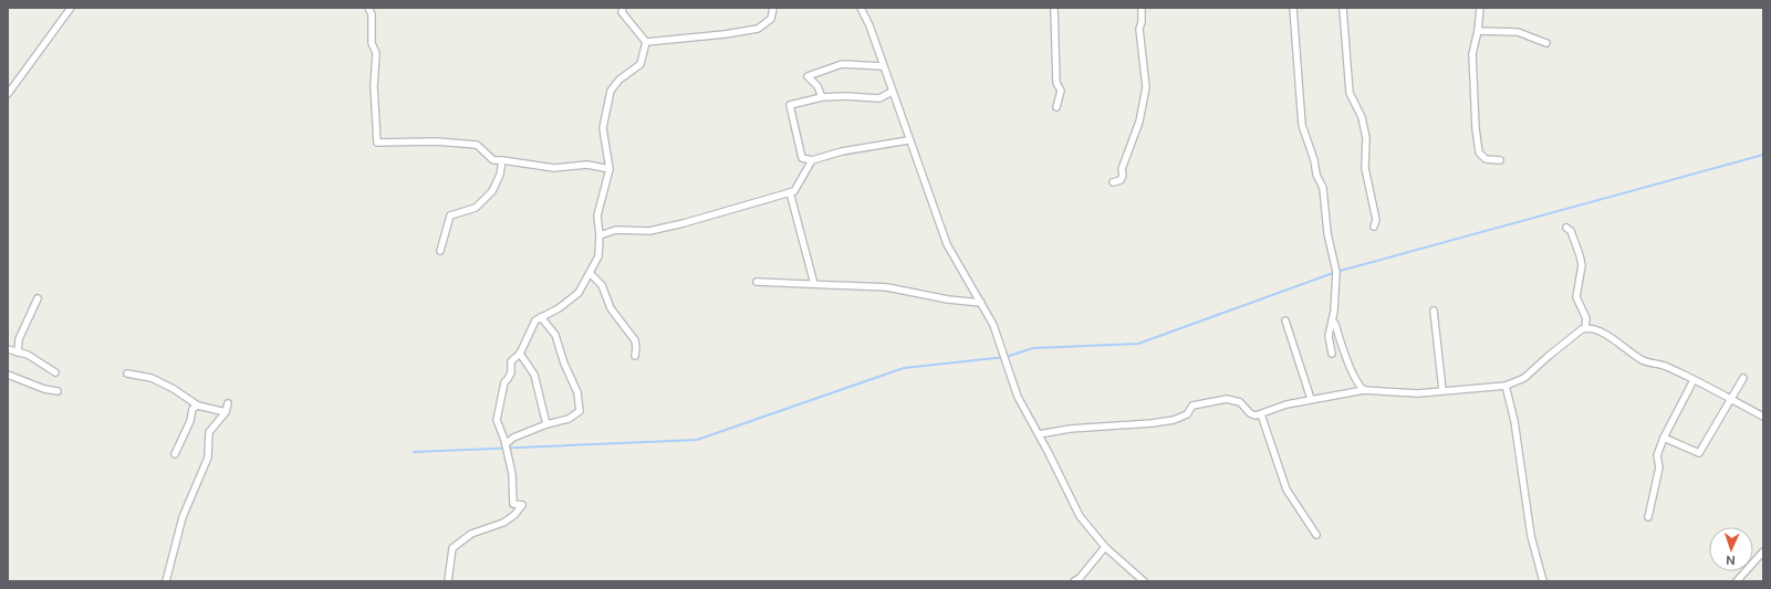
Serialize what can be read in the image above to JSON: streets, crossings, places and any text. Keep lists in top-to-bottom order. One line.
{"north":"bottom"}
